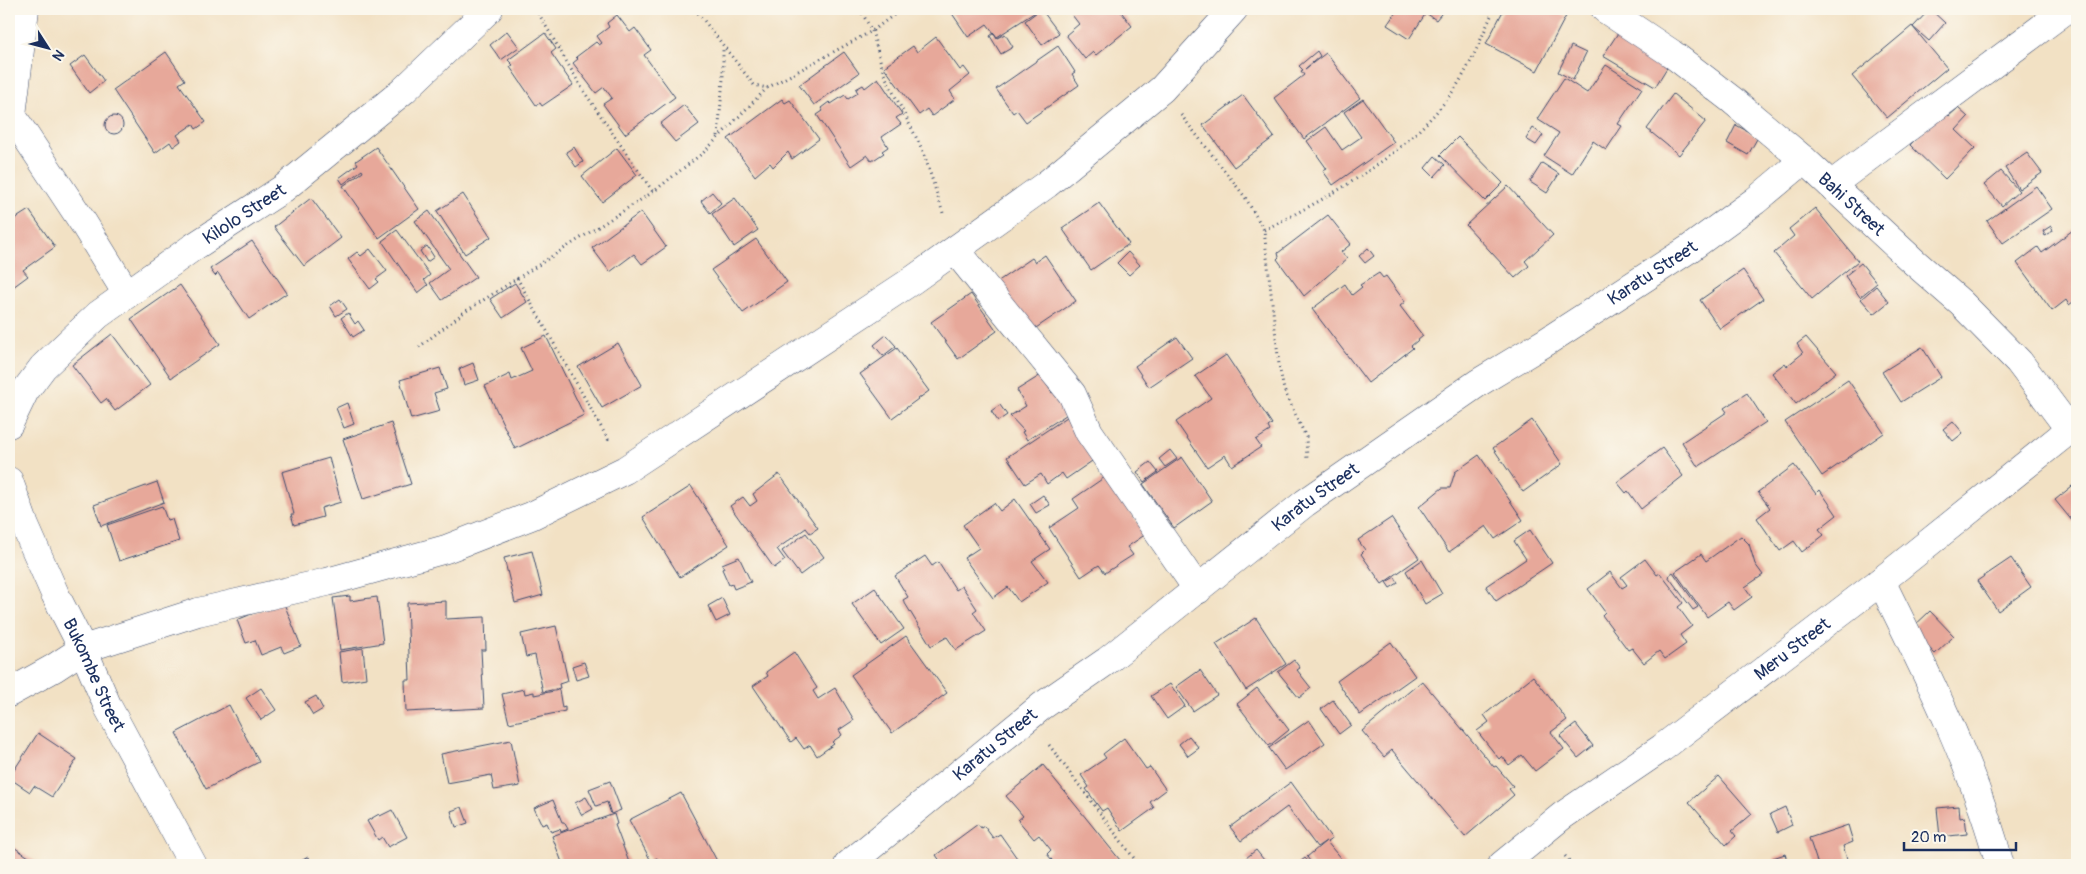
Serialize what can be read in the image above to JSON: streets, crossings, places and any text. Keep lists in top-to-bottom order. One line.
{"streets":{"street":["Bahi Street","Kilolo Street","Karatu Street","Meru Street","Bukombe Street"]},"crossings":[["Bahi Street","Karatu Street"],["Bahi Street","Meru Street"]],"scale_bar":"20 m","north":"bottom right"}
